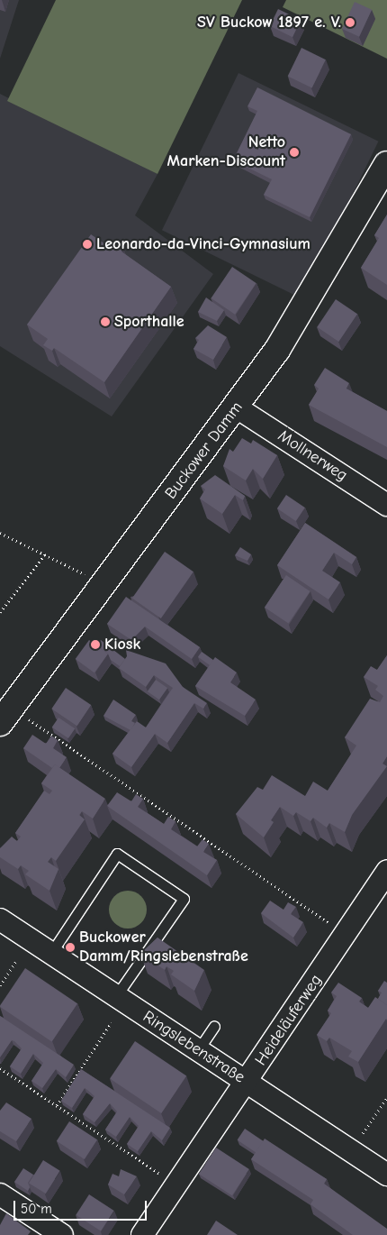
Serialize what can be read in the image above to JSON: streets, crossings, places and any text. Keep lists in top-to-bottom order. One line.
{"streets":{"main road":["Buckower Damm"],"street":["Mollnerweg","Heideläuferweg","Ringslebenstraße"]},"crossings":[["Buckower Damm","Mollnerweg"],["Heideläuferweg","Ringslebenstraße"]],"places":["SV Buckow 1897 e. V.","Netto Marken-Discount","Leonardo-da-Vinci-Gymnasium","Sporthalle","Kiosk","Buckower Damm/Ringslebenstraße"],"scale_bar":"50 m"}
